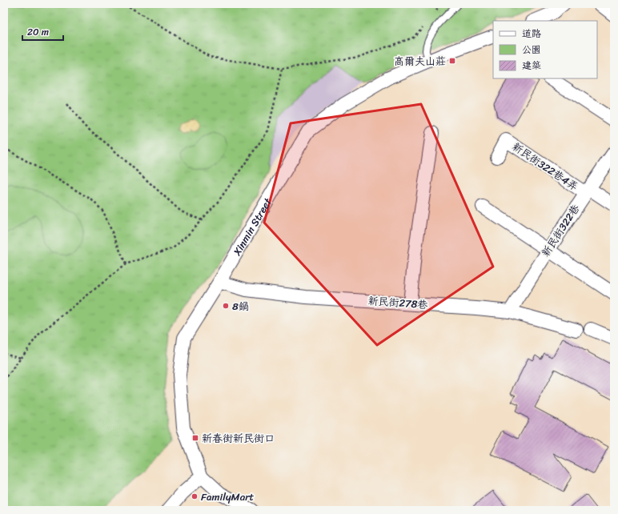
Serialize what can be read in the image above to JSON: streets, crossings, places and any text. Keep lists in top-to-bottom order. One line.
{"streets":{"street":["新民街322巷4弄","Xinmin Street","新民街322巷","新民街278巷"]},"crossings":[["新民街322巷4弄","新民街322巷"],["Xinmin Street","新民街278巷"],["新民街322巷","新民街278巷"]],"places":{"transit":["高爾夫山莊","新春街新民街口"],"other":["8鍋","FamilyMart"]},"legend":["道路","公園","建築"],"scale_bar":"20 m"}
